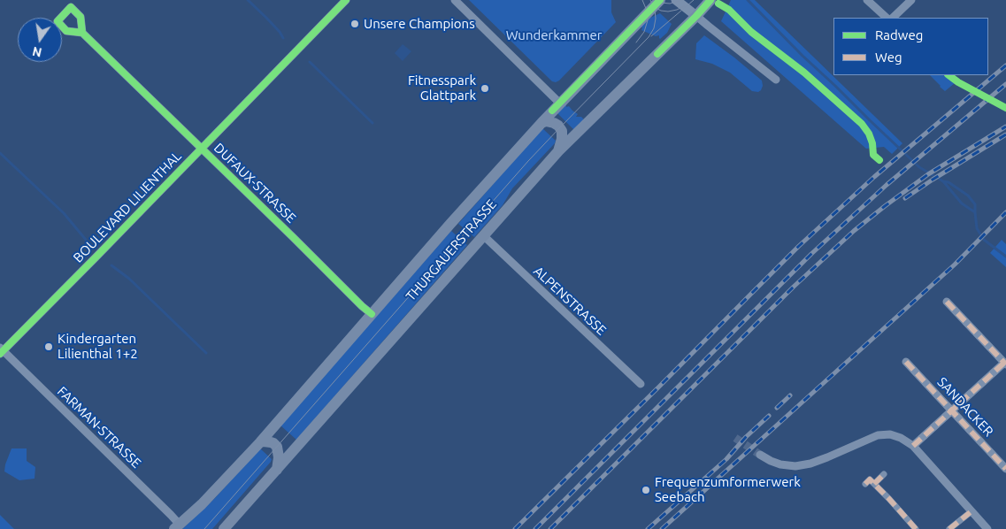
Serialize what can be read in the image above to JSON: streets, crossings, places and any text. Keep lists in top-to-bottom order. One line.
{"streets":{"main road":["THURGAUERSTRASSE"],"street":["DUFAUX-STRASSE","BOULEVARD LILIENTHAL","ALPENSTRASSE","SANDACKER","FARMAN-STRASSE"]},"crossings":[["DUFAUX-STRASSE","BOULEVARD LILIENTHAL"],["DUFAUX-STRASSE","THURGAUERSTRASSE"],["BOULEVARD LILIENTHAL","FARMAN-STRASSE"],["THURGAUERSTRASSE","ALPENSTRASSE"],["THURGAUERSTRASSE","FARMAN-STRASSE"]],"parks":["Wunderkammer"],"places":["Unsere Champions","Fitnesspark Glattpark","Kindergarten Lilienthal 1+2","Frequenzumformerwerk Seebach"],"legend":["Radweg","Weg"],"north":"bottom"}
